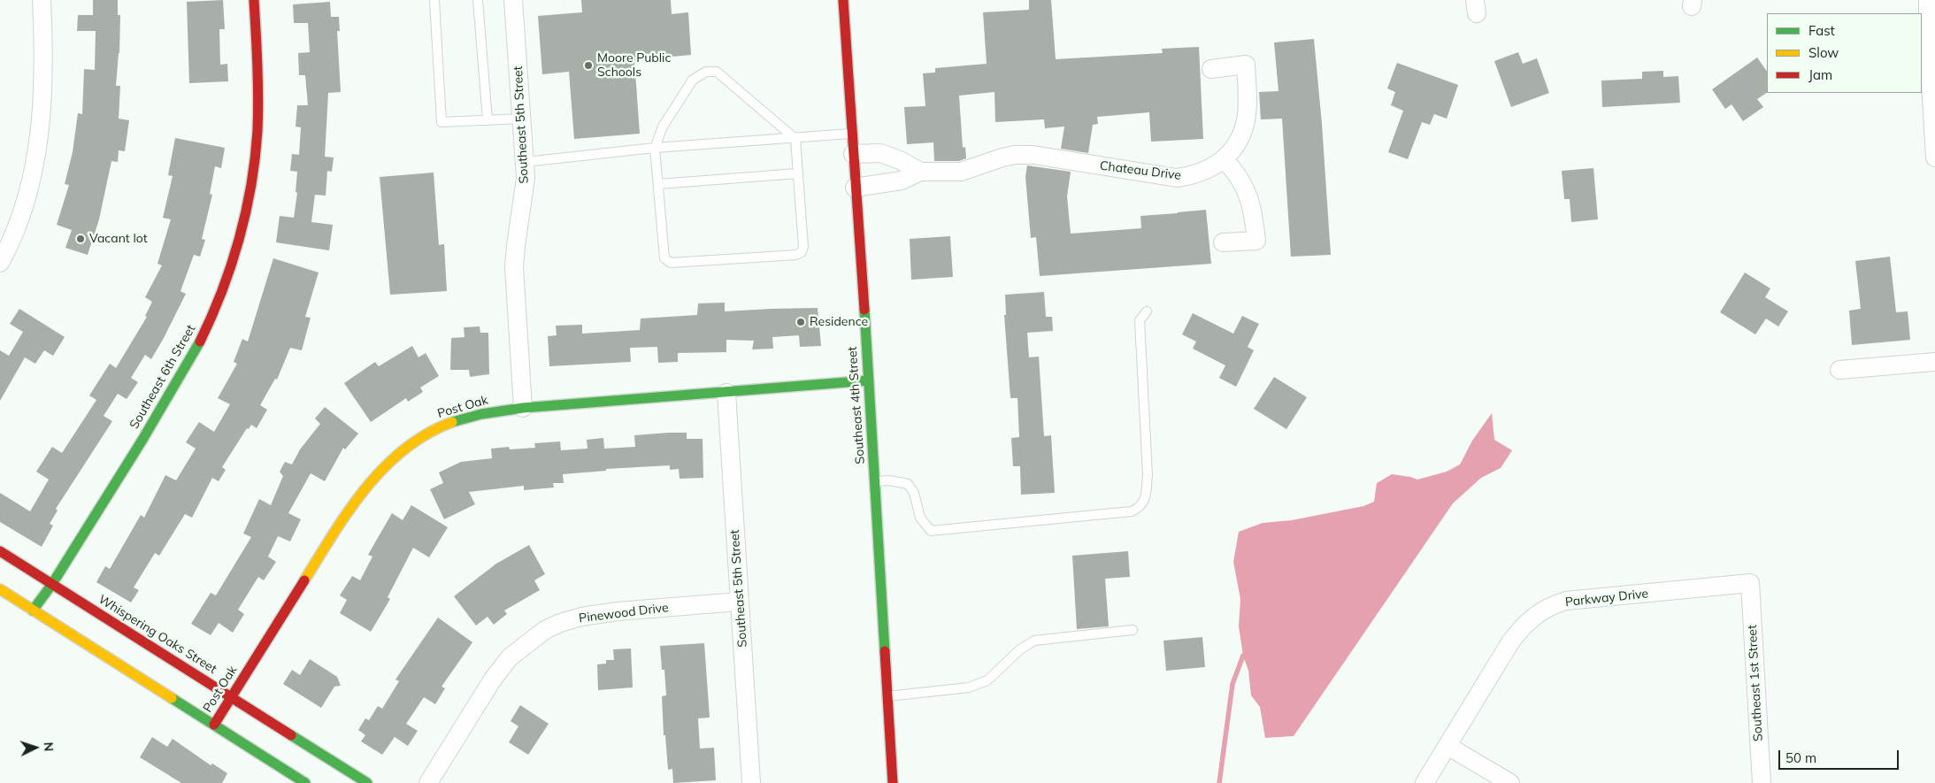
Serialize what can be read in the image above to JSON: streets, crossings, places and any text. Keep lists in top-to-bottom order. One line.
{"streets":{"street":["Southeast 5th Street","Chateau Drive","Southeast 6th Street","Southeast 4th Street","Post Oak","Parkway Drive","Pinewood Drive","Whispering Oaks Street","Southeast 1st Street"]},"crossings":[["Southeast 5th Street","Post Oak"],["Southeast 5th Street","Pinewood Drive"],["Chateau Drive","Southeast 4th Street"],["Southeast 6th Street","Whispering Oaks Street"],["Southeast 4th Street","Post Oak"],["Post Oak","Whispering Oaks Street"],["Parkway Drive","Southeast 1st Street"]],"places":["Moore Public Schools","Vacant lot","Residence"],"legend":["Fast","Slow","Jam"],"scale_bar":"50 m","north":"right"}
